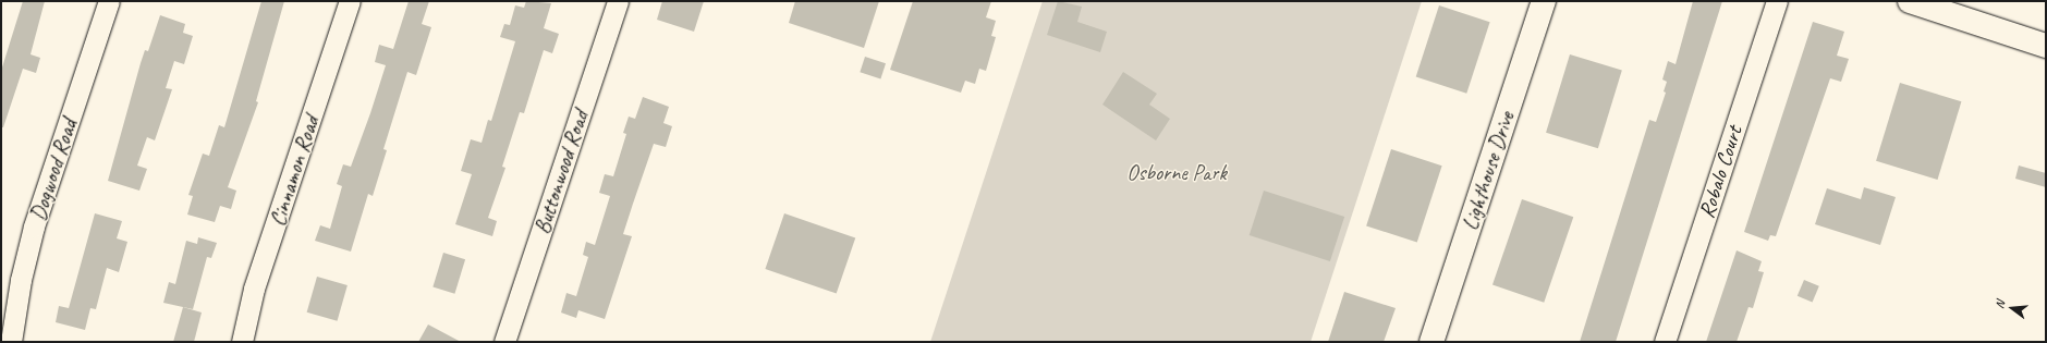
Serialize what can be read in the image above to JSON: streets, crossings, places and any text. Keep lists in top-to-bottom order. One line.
{"streets":{"street":["Dogwood Road","Cinnamon Road","Lighthouse Drive","Buttonwood Road","Robalo Court"]},"parks":["Osborne Park"],"north":"left"}
